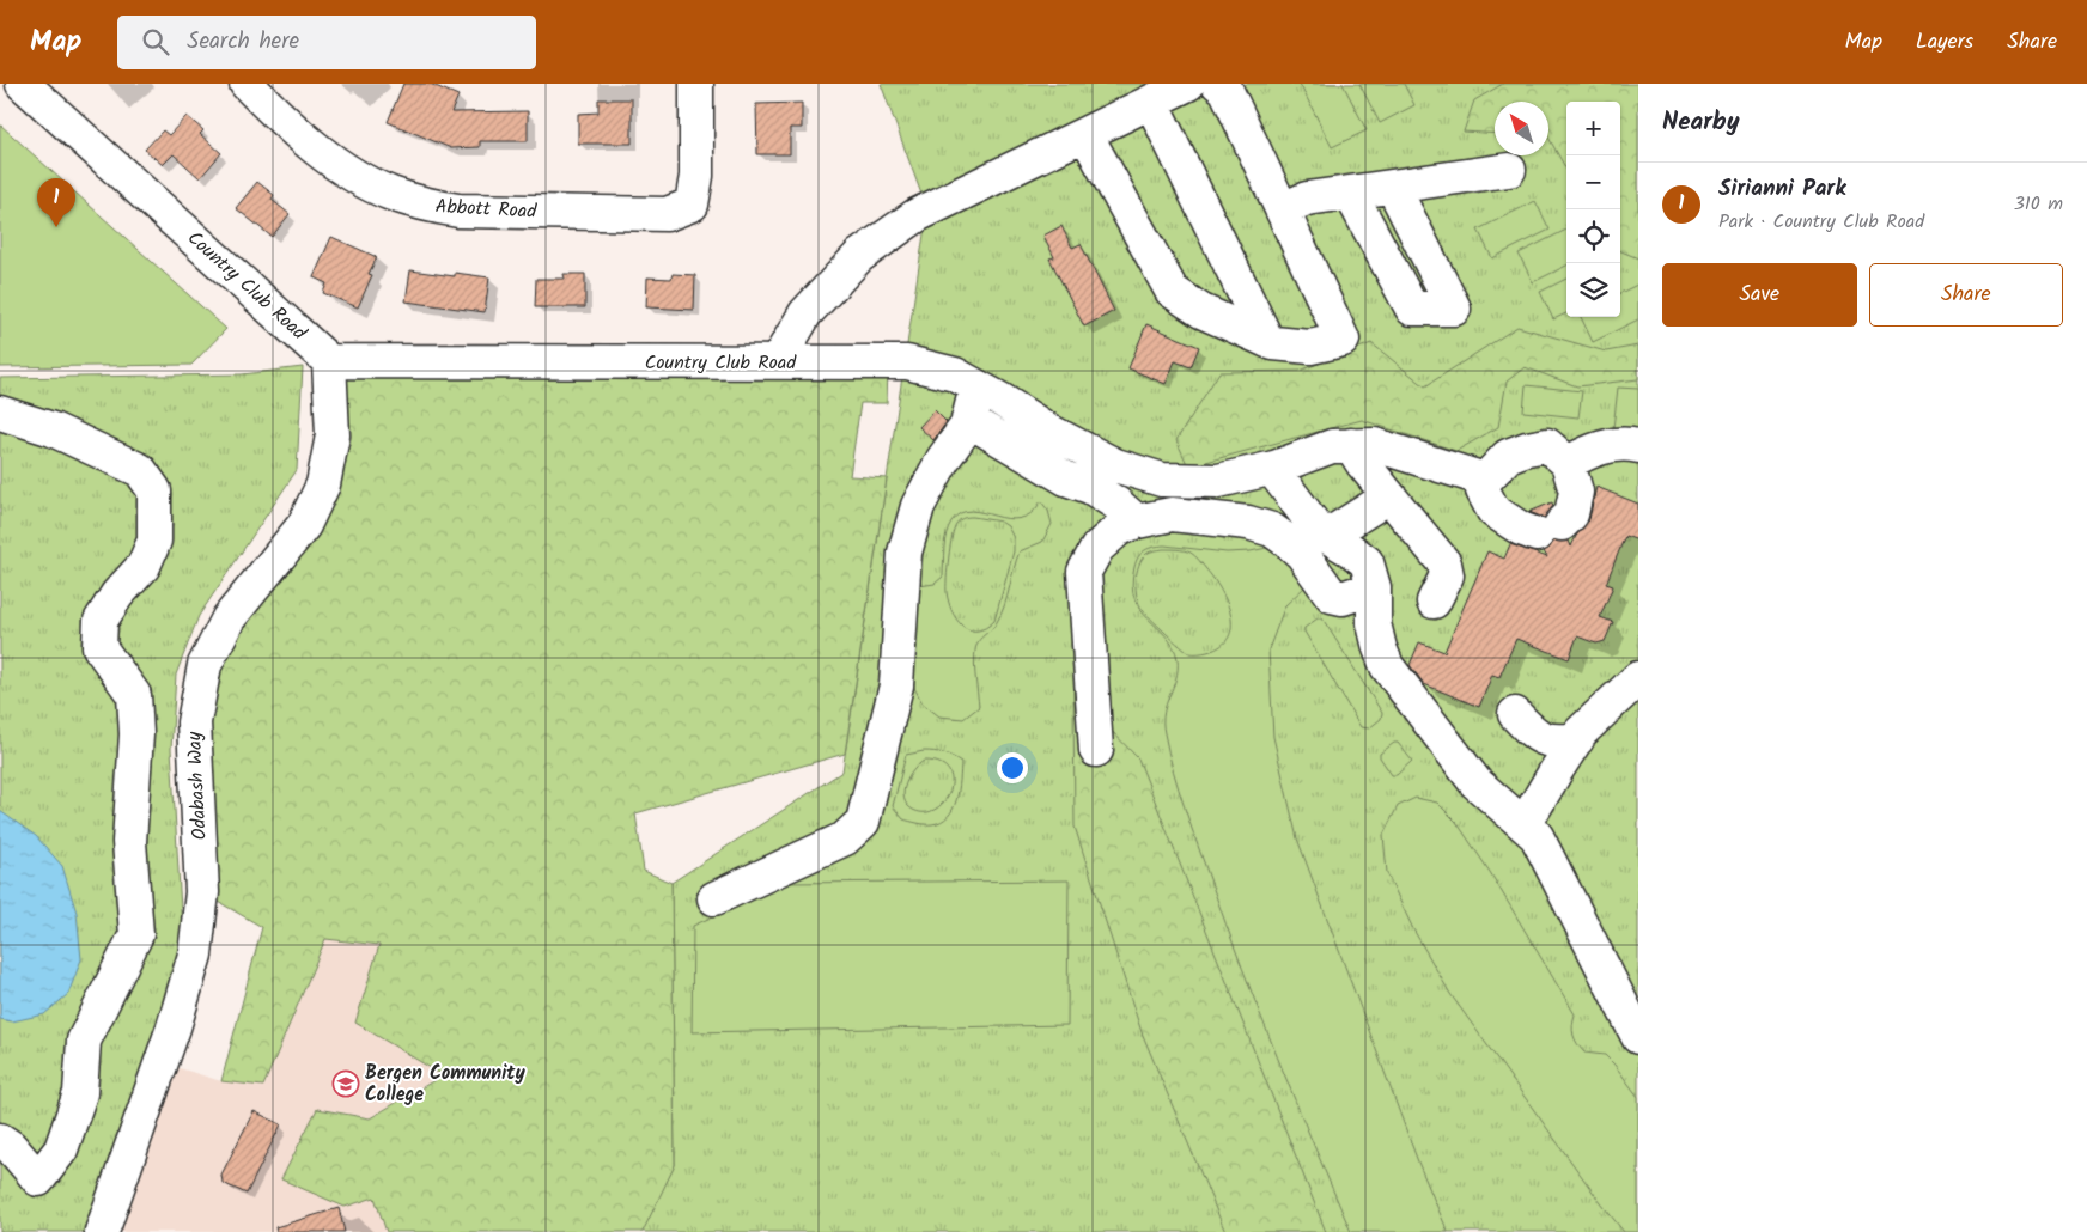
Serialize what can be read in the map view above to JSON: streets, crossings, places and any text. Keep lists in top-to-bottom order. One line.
{"streets":{"street":["Abbott Road","Country Club Road","Odabash Way"]},"crossings":[["Country Club Road","Odabash Way"]],"places":{"school or university":["Bergen Community College"]},"north":"top left","page":{"header":"Map","search":"Search here","nav":["Map","Layers","Share"],"heading":"Nearby","map_buttons":["+","−"],"list":[{"mark":"1","name":"Sirianni Park","note":"Park · Country Club Road","value":"310 m"}],"pins":"1","buttons":["Save","Share"]}}
